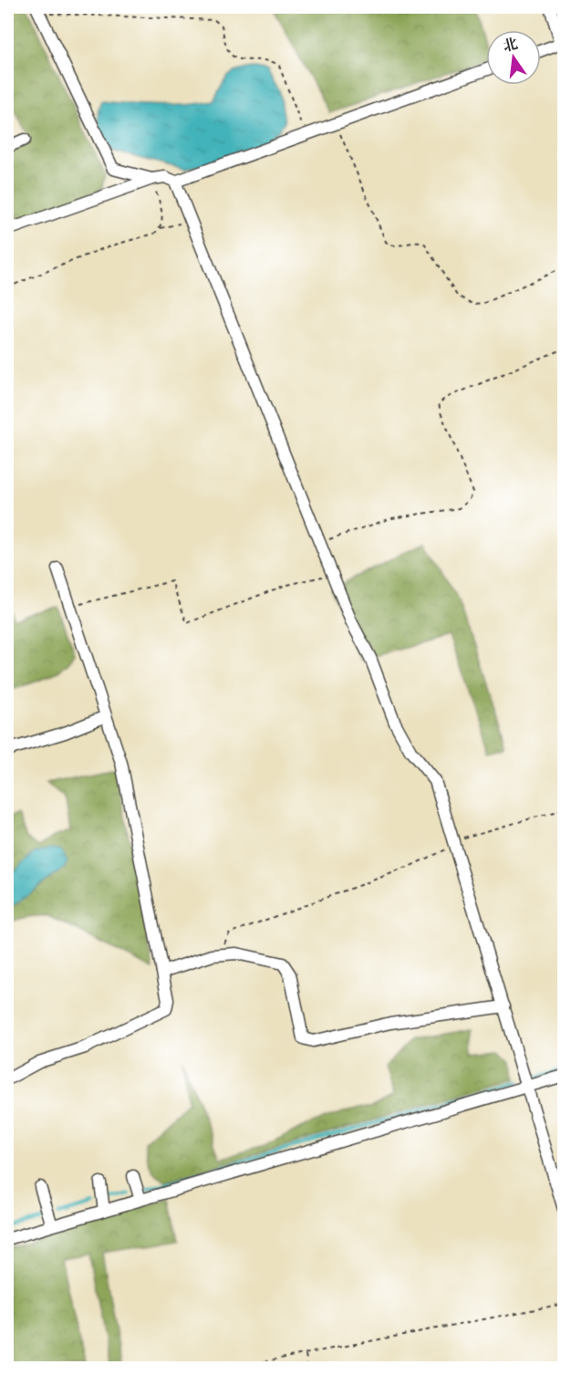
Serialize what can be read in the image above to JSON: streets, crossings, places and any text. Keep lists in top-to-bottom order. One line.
{"north":"top"}
